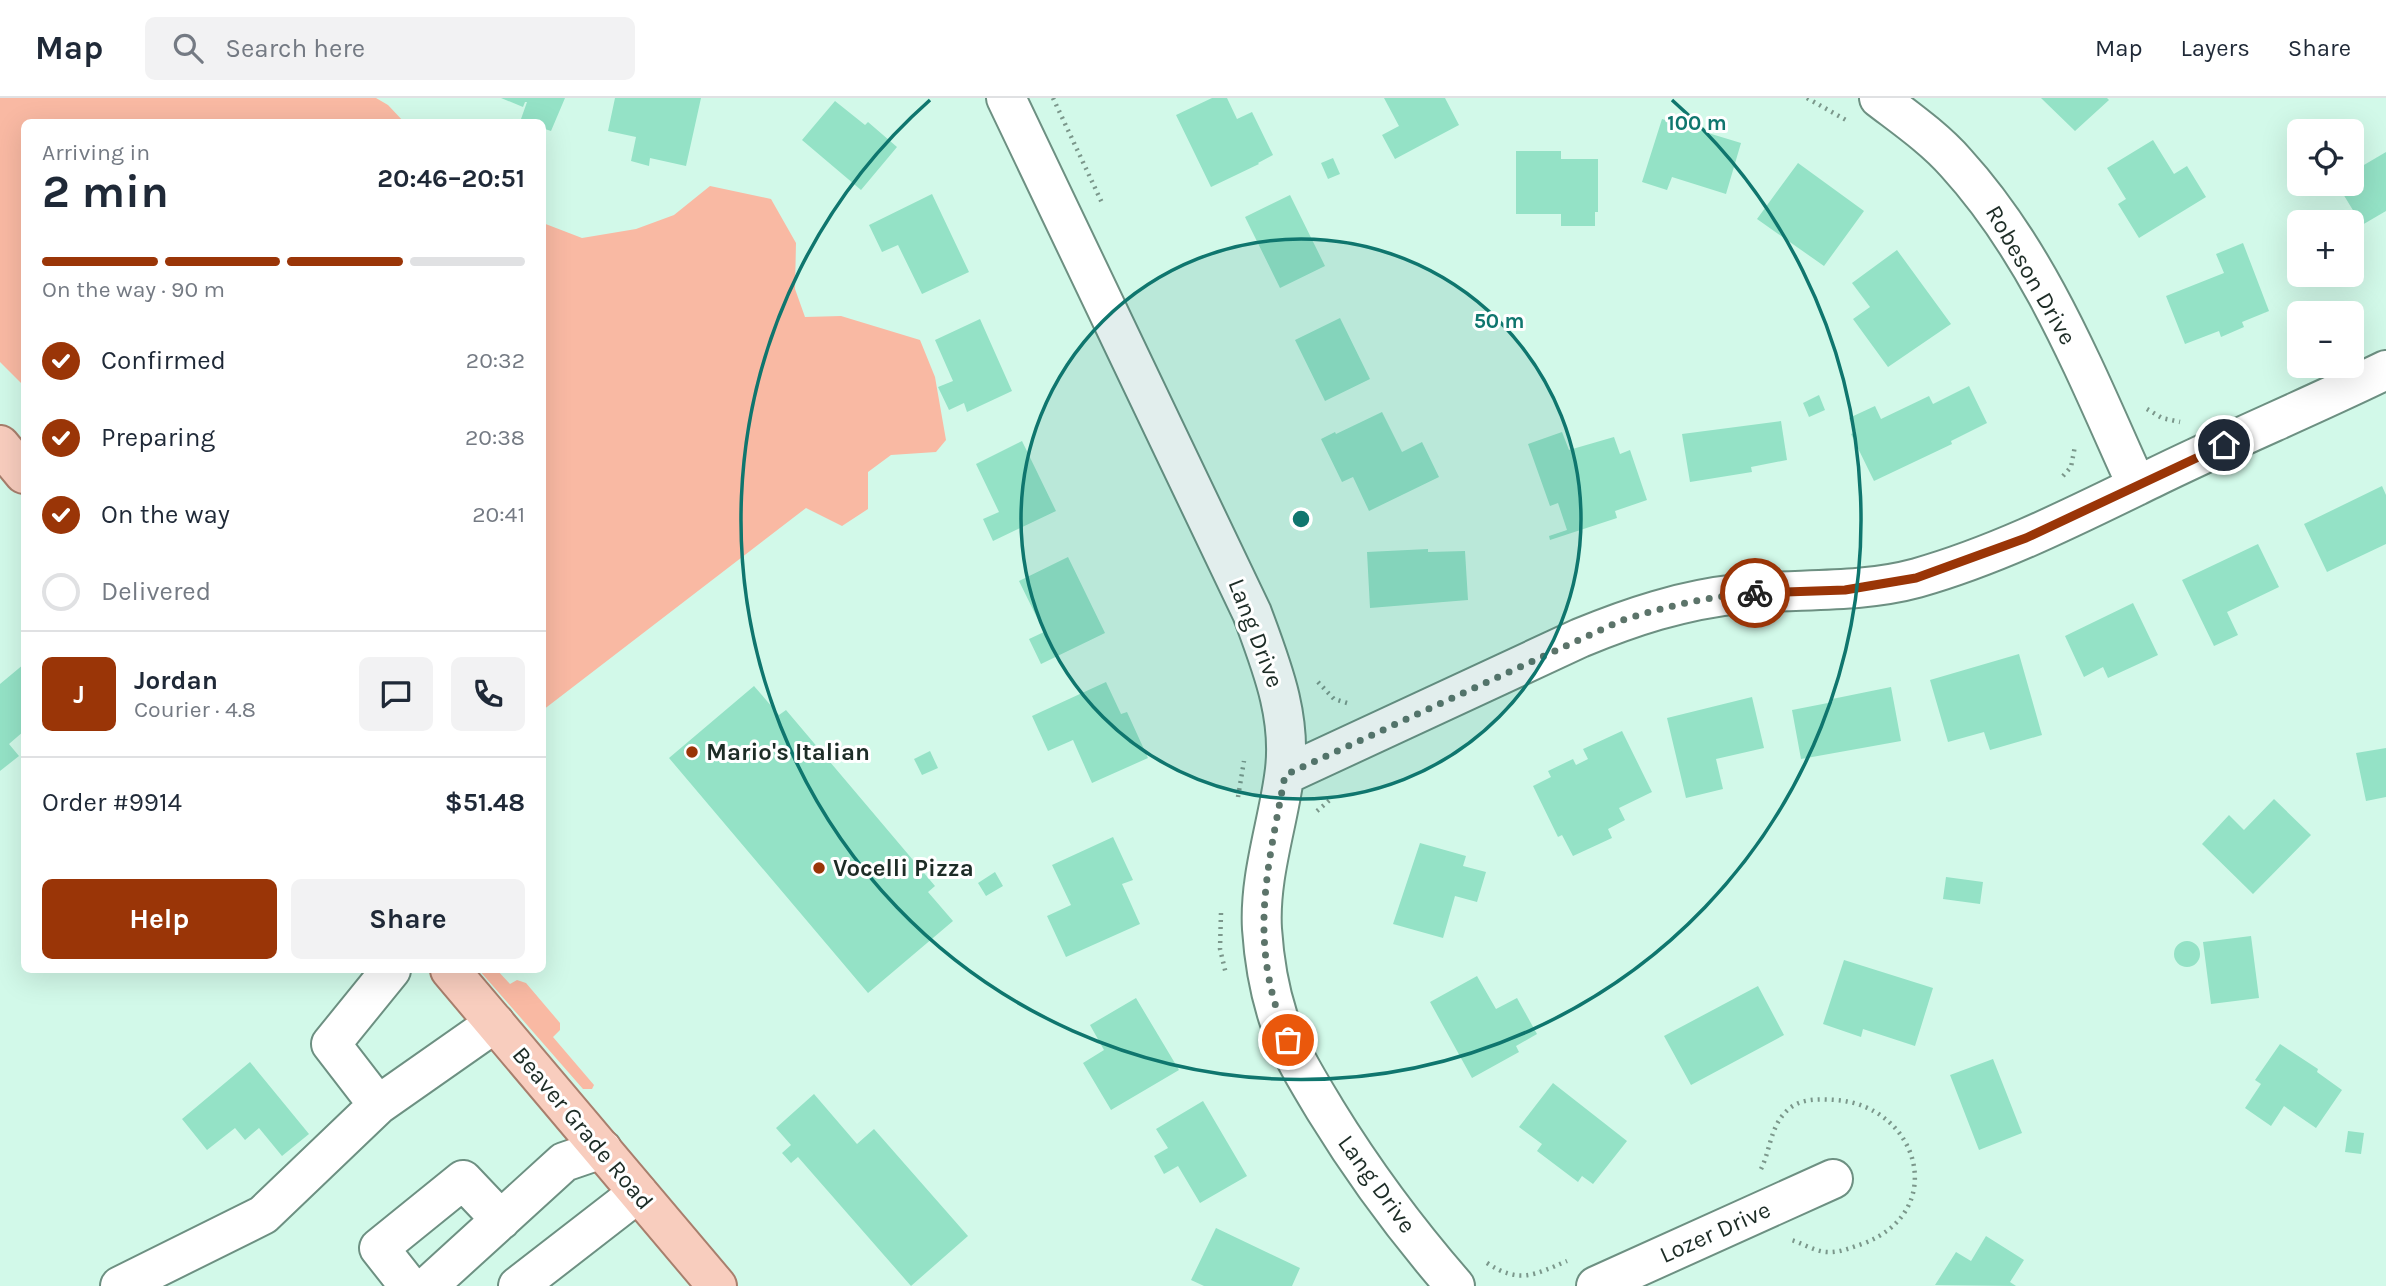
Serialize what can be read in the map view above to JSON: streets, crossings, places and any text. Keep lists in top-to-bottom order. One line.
{"streets":{"main road":["Beaver Grade Road"],"street":["Robeson Drive","Lang Drive","Lozer Drive"]},"places":["Mario's Italian","Vocelli Pizza"],"page":{"header":"Map","search":"Search here","nav":["Map","Layers","Share"],"map_buttons":["+","−"],"heading":["2 min","Arriving in","20:46–20:51"],"panel":["Jordan","Courier · 4.8","Order #9914","$51.48"],"bar":"On the way · 90 m","list":[["Confirmed","20:32"],["Preparing","20:38"],["On the way","20:41"],"Delivered"],"round":"J","buttons":["Help","Share"]},"rings":["100 m","50 m"]}
